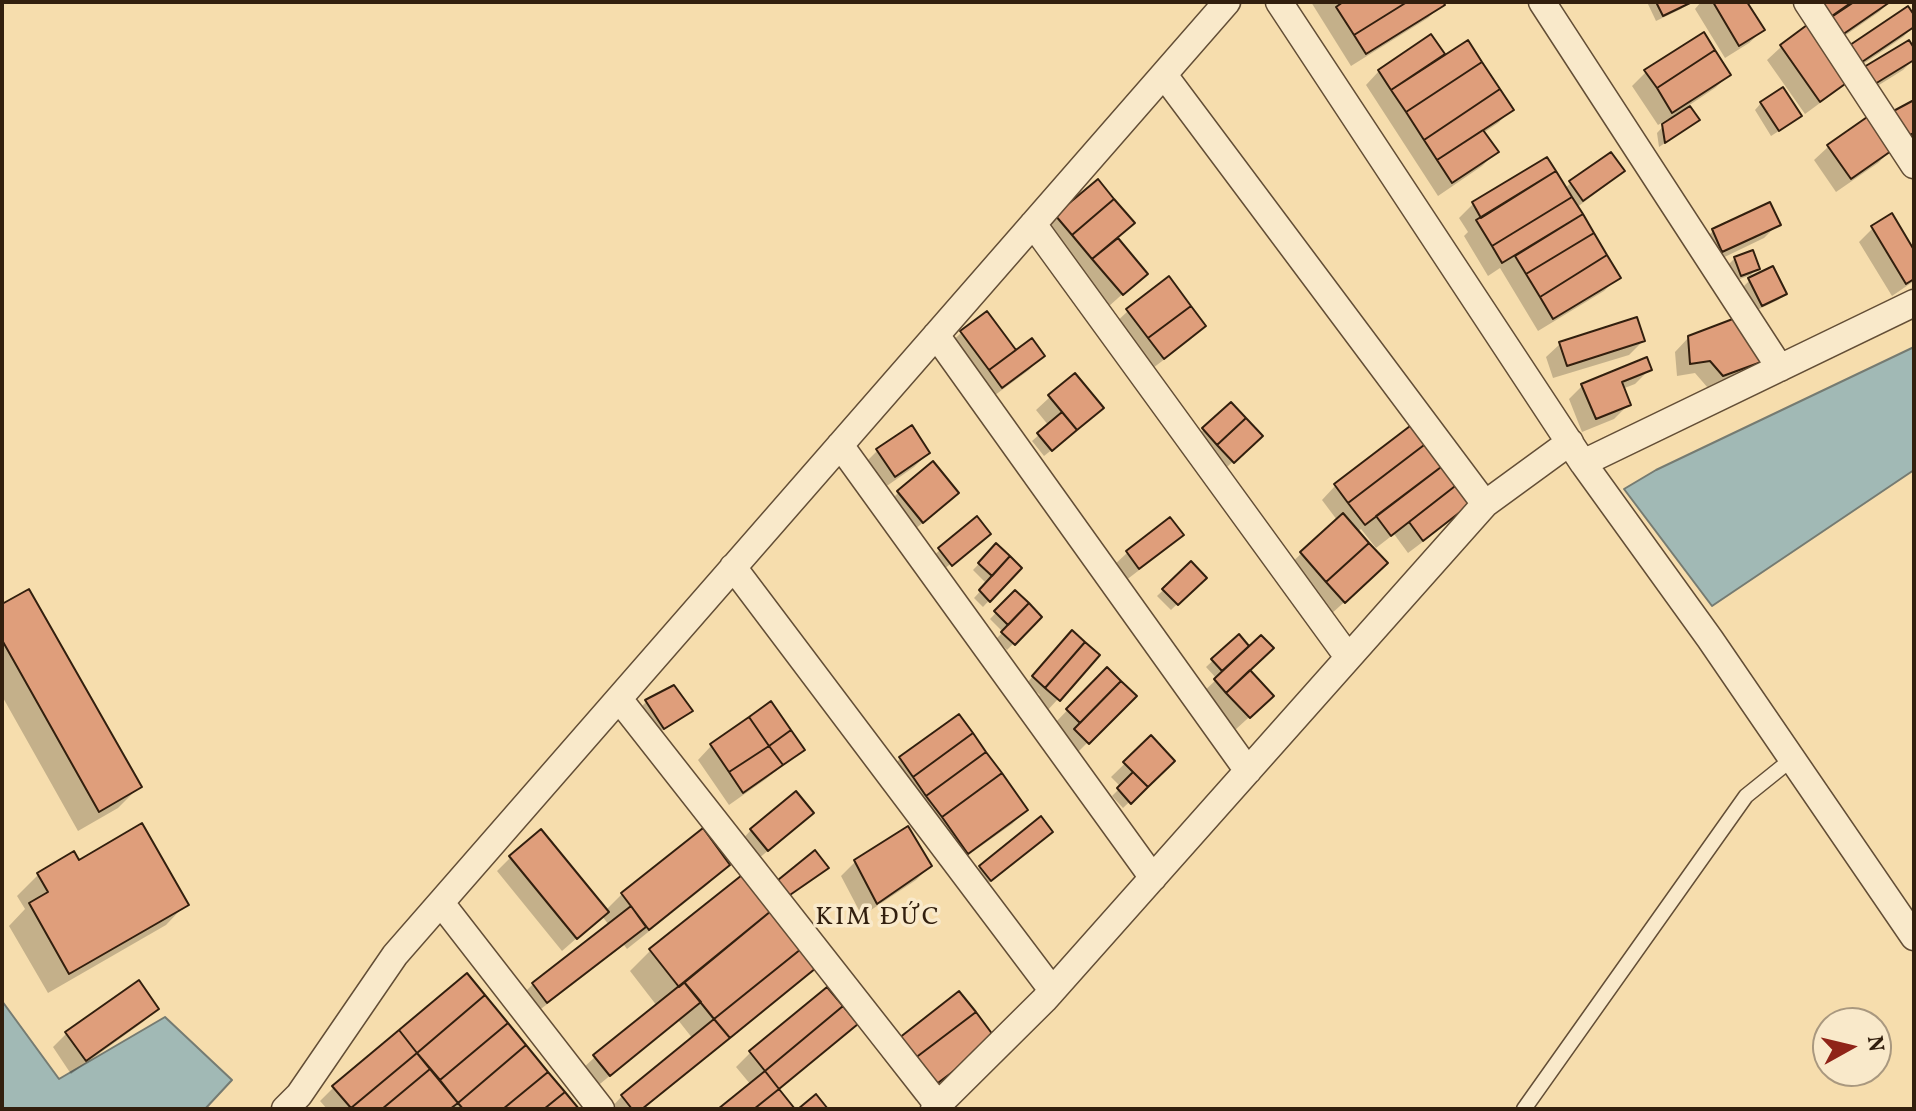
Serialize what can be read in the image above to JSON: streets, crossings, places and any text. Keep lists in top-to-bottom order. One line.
{"districts":["KIM ĐỨC"],"north":"right"}
